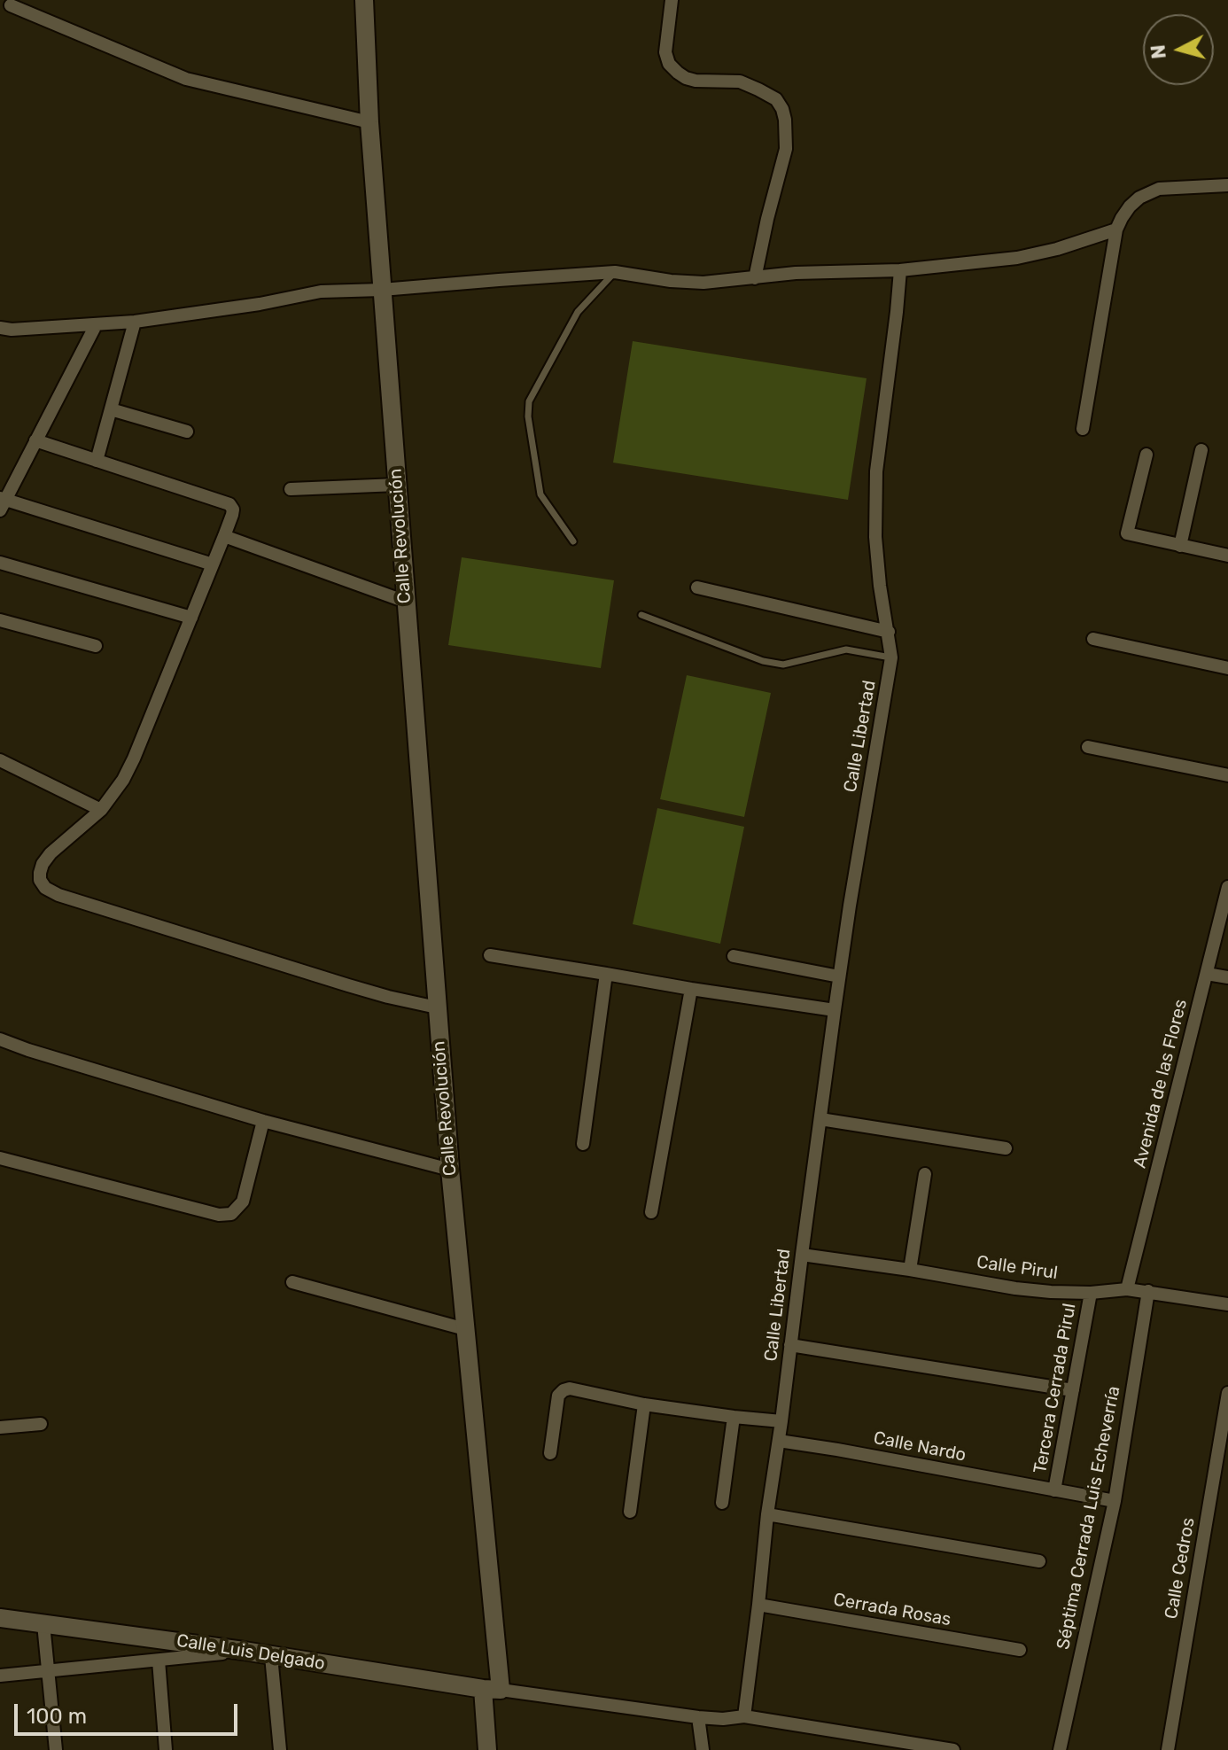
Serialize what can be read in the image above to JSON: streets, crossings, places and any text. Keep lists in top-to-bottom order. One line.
{"streets":{"street":["Calle Revolución","Calle Libertad","Avenida de las Flores","Calle Pirul","Tercera Cerrada Pirul","Calle Nardo","Séptima Cerrada Luis Echeverría","Calle Cedros","Cerrada Rosas","Calle Luis Delgado"]},"crossings":[["Calle Revolución","Calle Luis Delgado"],["Calle Libertad","Calle Pirul"],["Calle Libertad","Calle Nardo"],["Calle Libertad","Cerrada Rosas"],["Avenida de las Flores","Calle Pirul"],["Calle Pirul","Tercera Cerrada Pirul"],["Calle Pirul","Séptima Cerrada Luis Echeverría"],["Tercera Cerrada Pirul","Calle Nardo"],["Calle Nardo","Séptima Cerrada Luis Echeverría"]],"scale_bar":"100 m","north":"left"}
